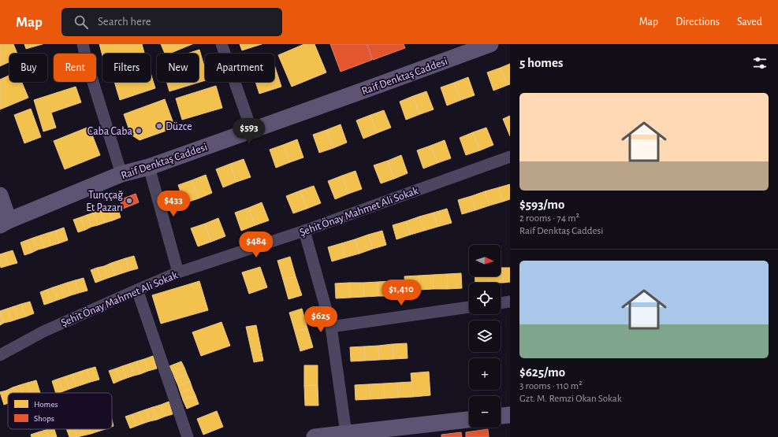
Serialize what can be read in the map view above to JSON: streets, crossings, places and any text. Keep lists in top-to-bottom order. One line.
{"streets":{"street":["Raif Denktaş Caddesi","Şehit Önay Mahmet Ali Sokak"]},"places":["Düzce","Caba Caba","Tunççağ Et Pazarı"],"legend":["Homes","Shops"],"north":"right","page":{"header":"Map","search":"Search here","nav":["Map","Directions","Saved"],"heading":"5 homes","chip":["Buy","Rent","Filters","New","Apartment"],"list":[{"name":"$593/mo","note":"2 rooms · 74 m² · Raif Denktaş Caddesi"},{"name":"$625/mo","note":"3 rooms · 110 m² · Gzt. M. Remzi Okan Sokak"}],"price":["$593","$433","$484","$1,410","$625"],"map_buttons":["+","−"]}}
